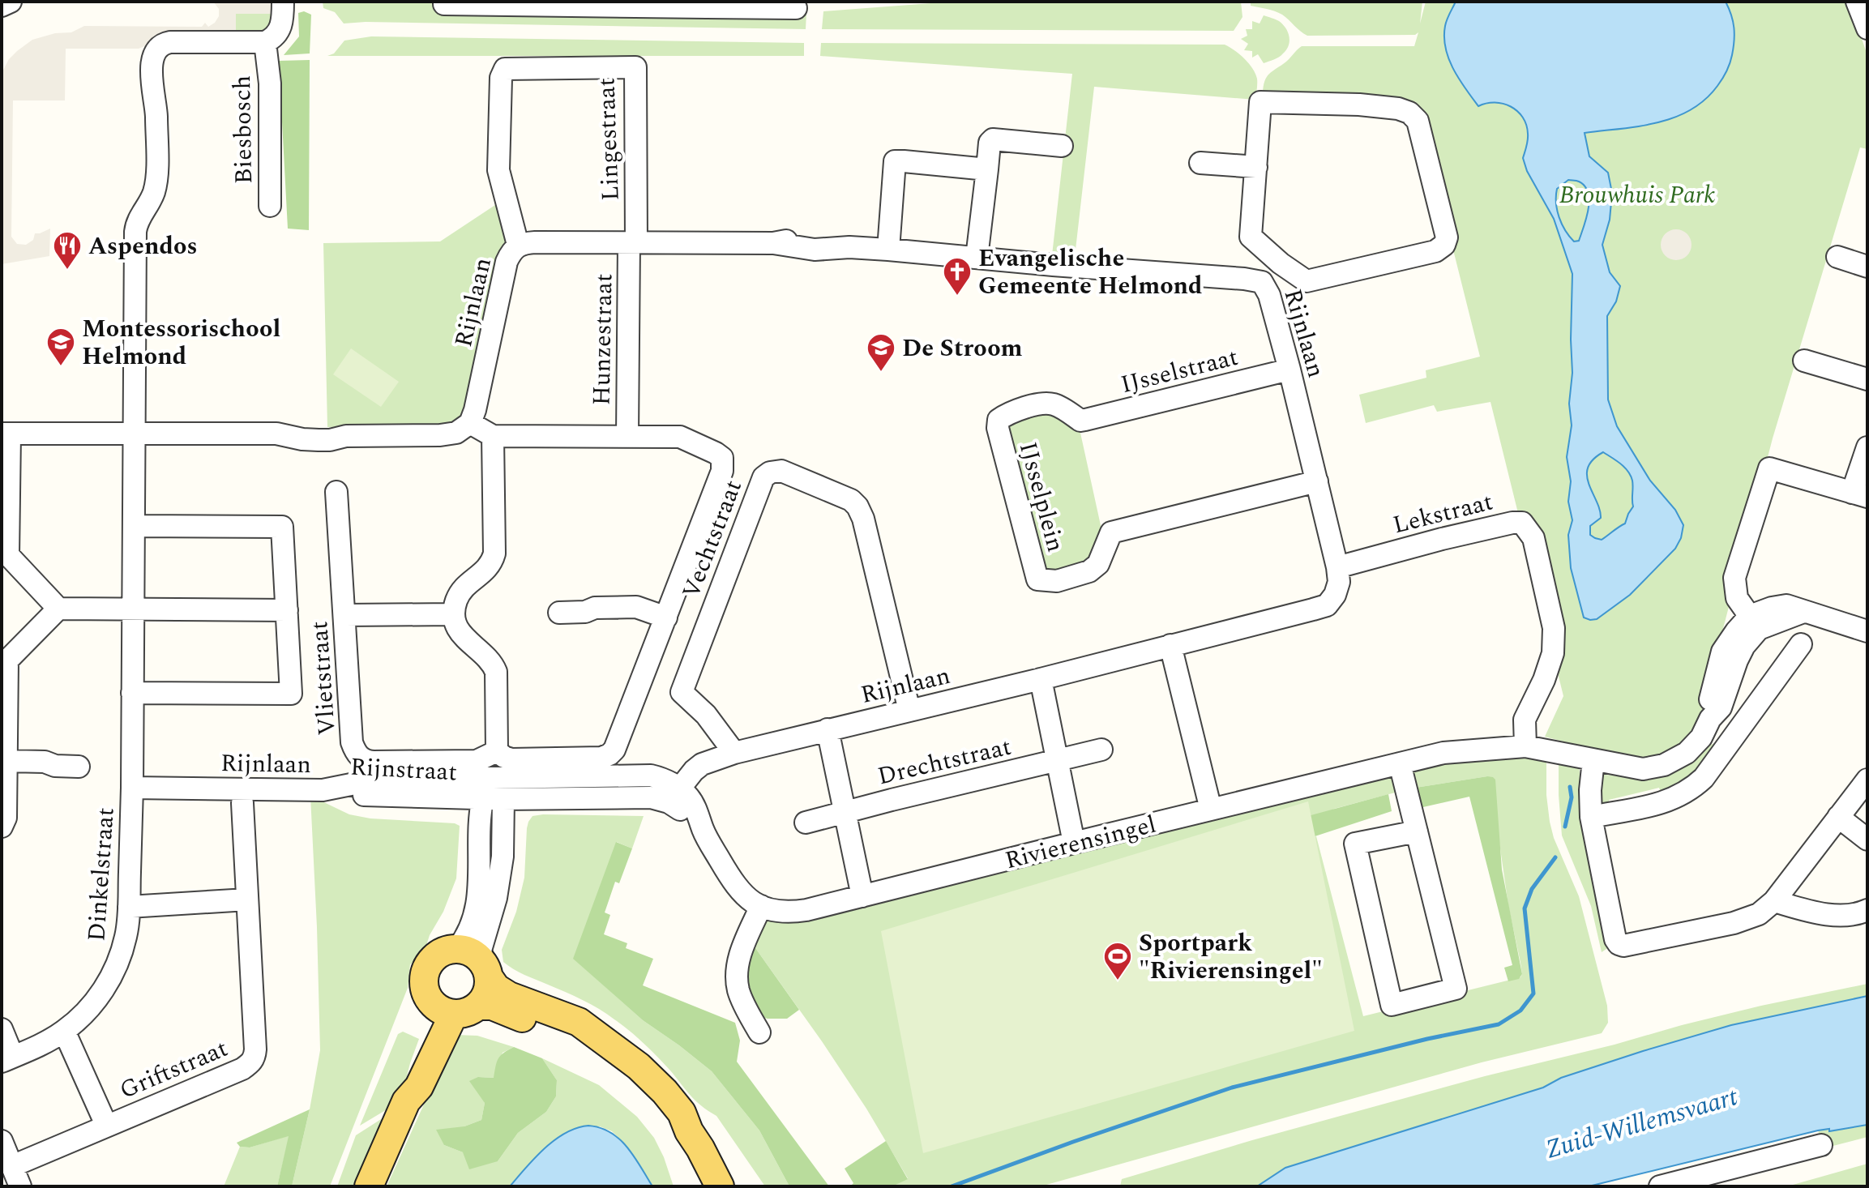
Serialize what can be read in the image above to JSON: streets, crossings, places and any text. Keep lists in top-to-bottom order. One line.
{"streets":{"street":["Biesbosch","Lingestraat","Rijnlaan","Hunzestraat","IJsselstraat","IJsselplein","Lekstraat","Vechtstraat","Vlietstraat","Drechtstraat","Rijnstraat","Rivierensingel","Dinkelstraat","Griftstraat"]},"crossings":[["Lingestraat","Rijnlaan"],["Lingestraat","Hunzestraat"],["Rijnlaan","Hunzestraat"],["Rijnlaan","IJsselstraat"],["Rijnlaan","IJsselplein"],["Rijnlaan","Lekstraat"],["Rijnlaan","Vechtstraat"],["Rijnlaan","Rijnstraat"],["Rijnlaan","Rivierensingel"],["Rijnlaan","Dinkelstraat"],["Hunzestraat","Vlietstraat"],["IJsselstraat","IJsselplein"],["Lekstraat","Rivierensingel"],["Dinkelstraat","Griftstraat"]],"water":["Zuid-Willemsvaart"],"parks":["Brouwhuis Park"],"places":{"restaurant":["Aspendos"],"church":["Evangelische Gemeente Helmond"],"school or university":["Montessorischool Helmond","De Stroom"],"sports":["Sportpark \"Rivierensingel\""]}}
